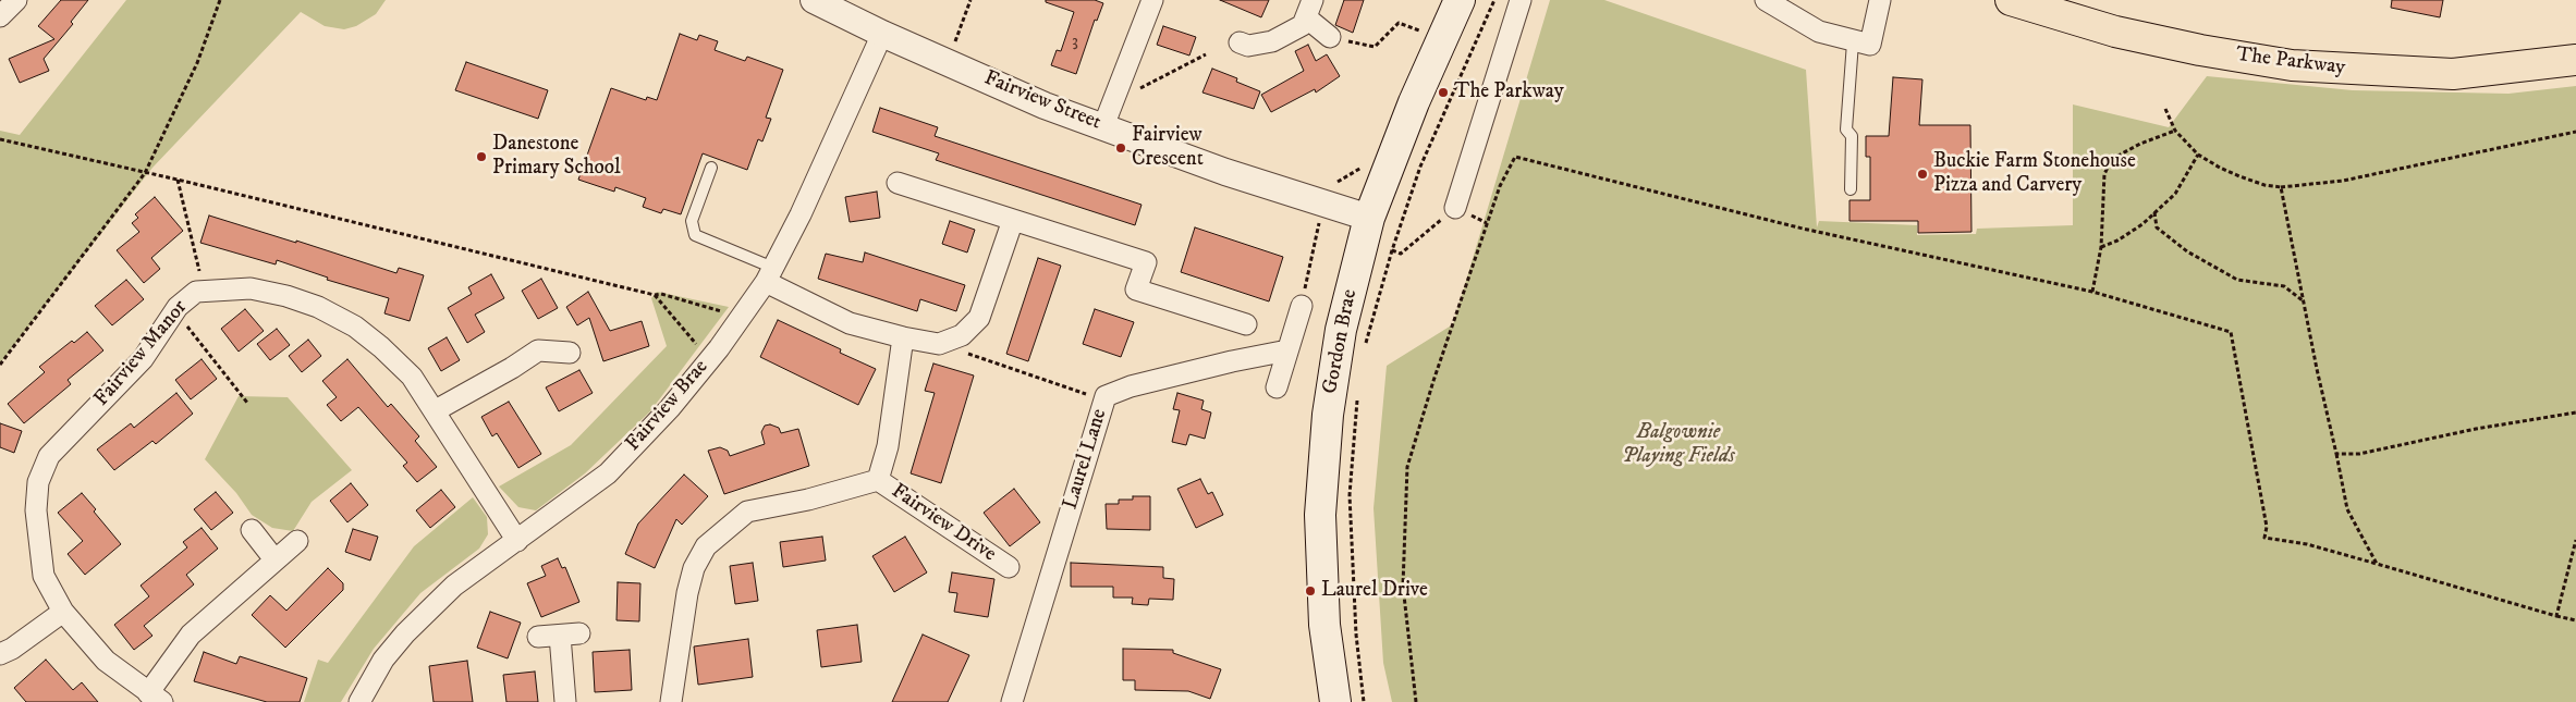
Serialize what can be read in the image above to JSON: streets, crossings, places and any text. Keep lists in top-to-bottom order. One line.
{"streets":{"main road":["The Parkway","Gordon Brae"],"street":["Fairview Street","Fairview Manor","Fairview Brae","Laurel Lane","Fairview Drive"]},"crossings":[["Fairview Street","Gordon Brae"],["Fairview Street","Fairview Brae"],["Fairview Manor","Fairview Brae"]],"parks":["Balgownie Playing Fields"],"places":["The Parkway","Fairview Crescent","Danestone Primary School","Buckie Farm Stonehouse Pizza and Carvery","Laurel Drive"],"house_numbers":["3"]}
